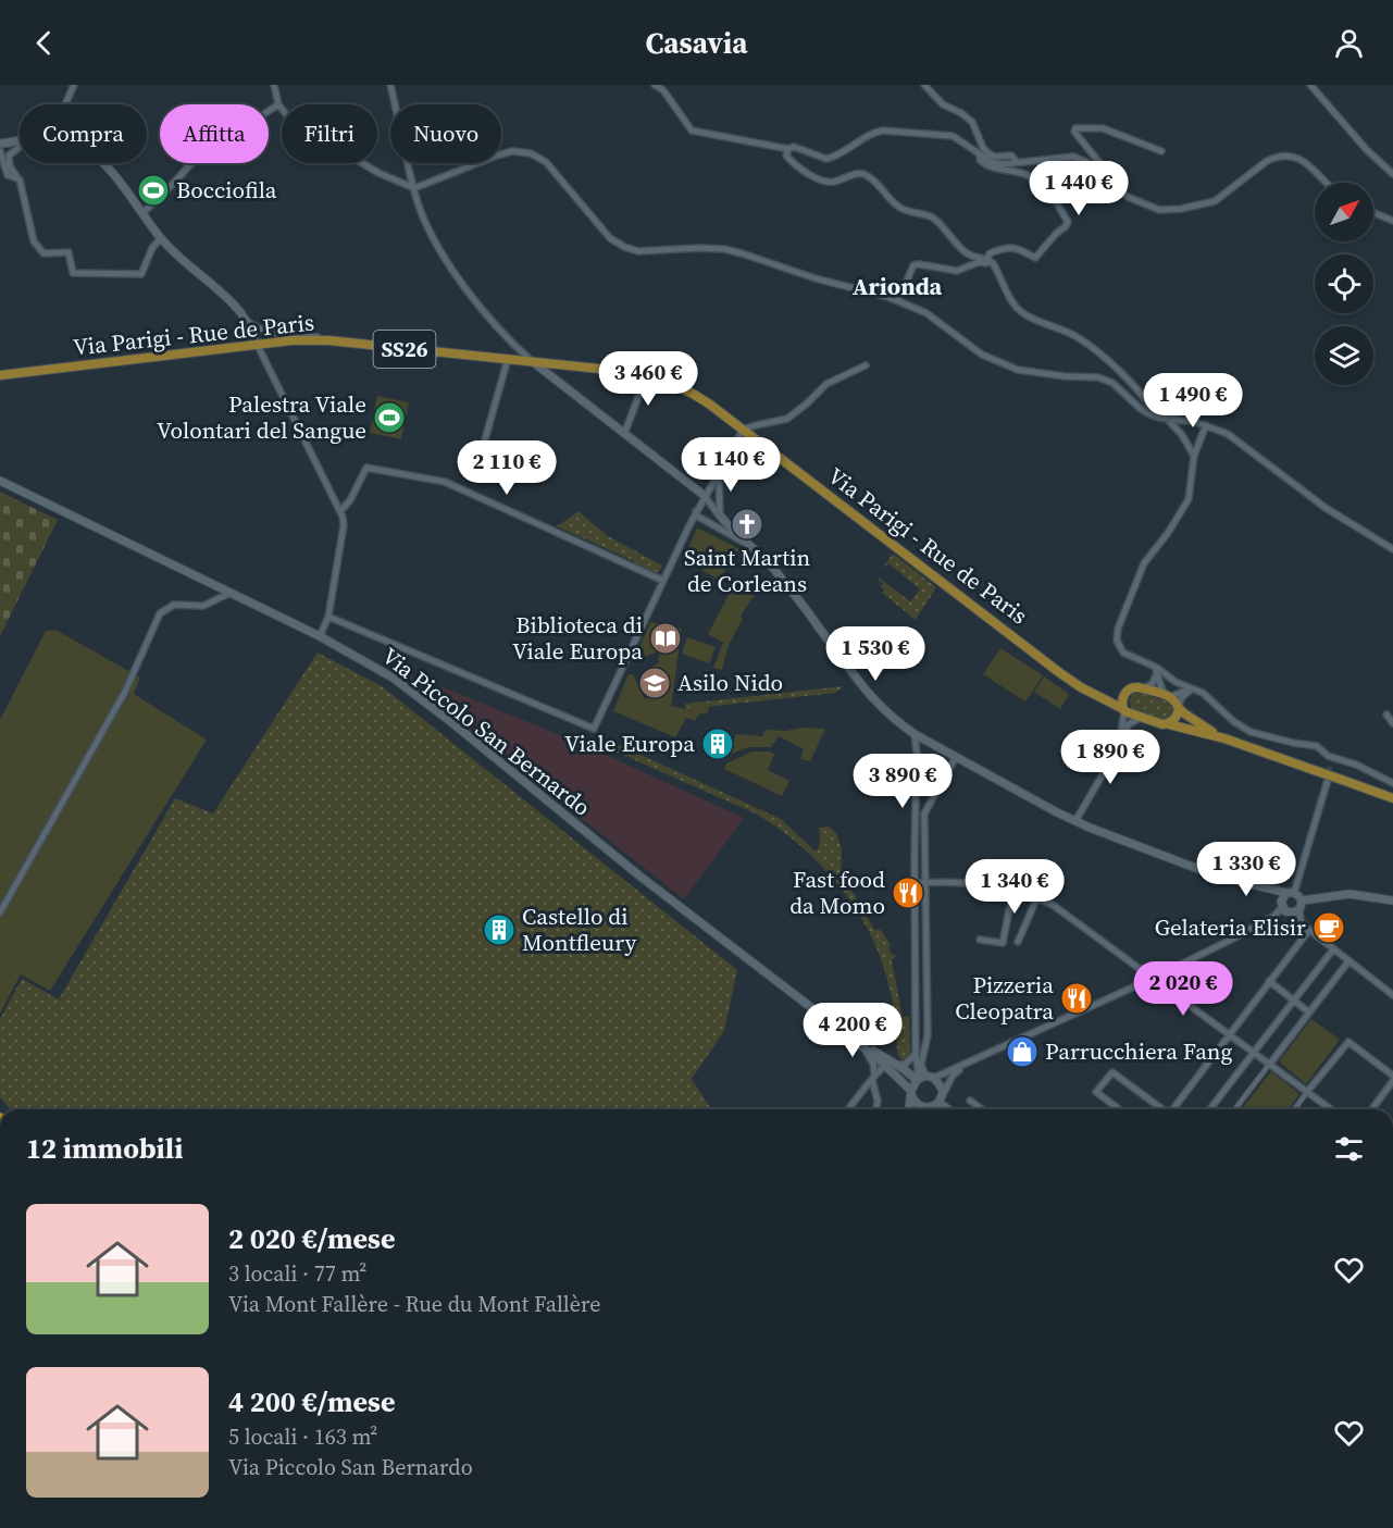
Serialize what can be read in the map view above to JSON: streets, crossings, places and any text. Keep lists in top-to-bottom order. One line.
{"streets":{"main road":["Via Parigi - Rue de Paris","SS26"],"street":["Via Piccolo San Bernardo"]},"districts":["Arionda"],"places":{"sports":["Bocciofila","Palestra Viale Volontari del Sangue"],"church":["Saint Martin de Corleans"],"library":["Biblioteca di Viale Europa"],"school or university":["Asilo Nido"],"building":["Viale Europa","Castello di Montfleury"],"restaurant":["Fast food da Momo","Pizzeria Cleopatra"],"cafe":["Gelateria Elisir"],"shop":["Parrucchiera Fang"]},"north":"top right","page":{"header":"Casavia","chip":["Compra","Affitta","Filtri","Nuovo"],"price":["1 440 €","3 460 €","1 490 €","1 140 €","2 110 €","1 530 €","1 890 €","3 890 €","1 330 €","1 340 €","2 020 €","4 200 €"],"heading":"12 immobili","list":[{"name":"2 020 €/mese","note":"3 locali · 77 m² · Via Mont Fallère - Rue du Mont Fallère"},{"name":"4 200 €/mese","note":"5 locali · 163 m² · Via Piccolo San Bernardo"}]}}
